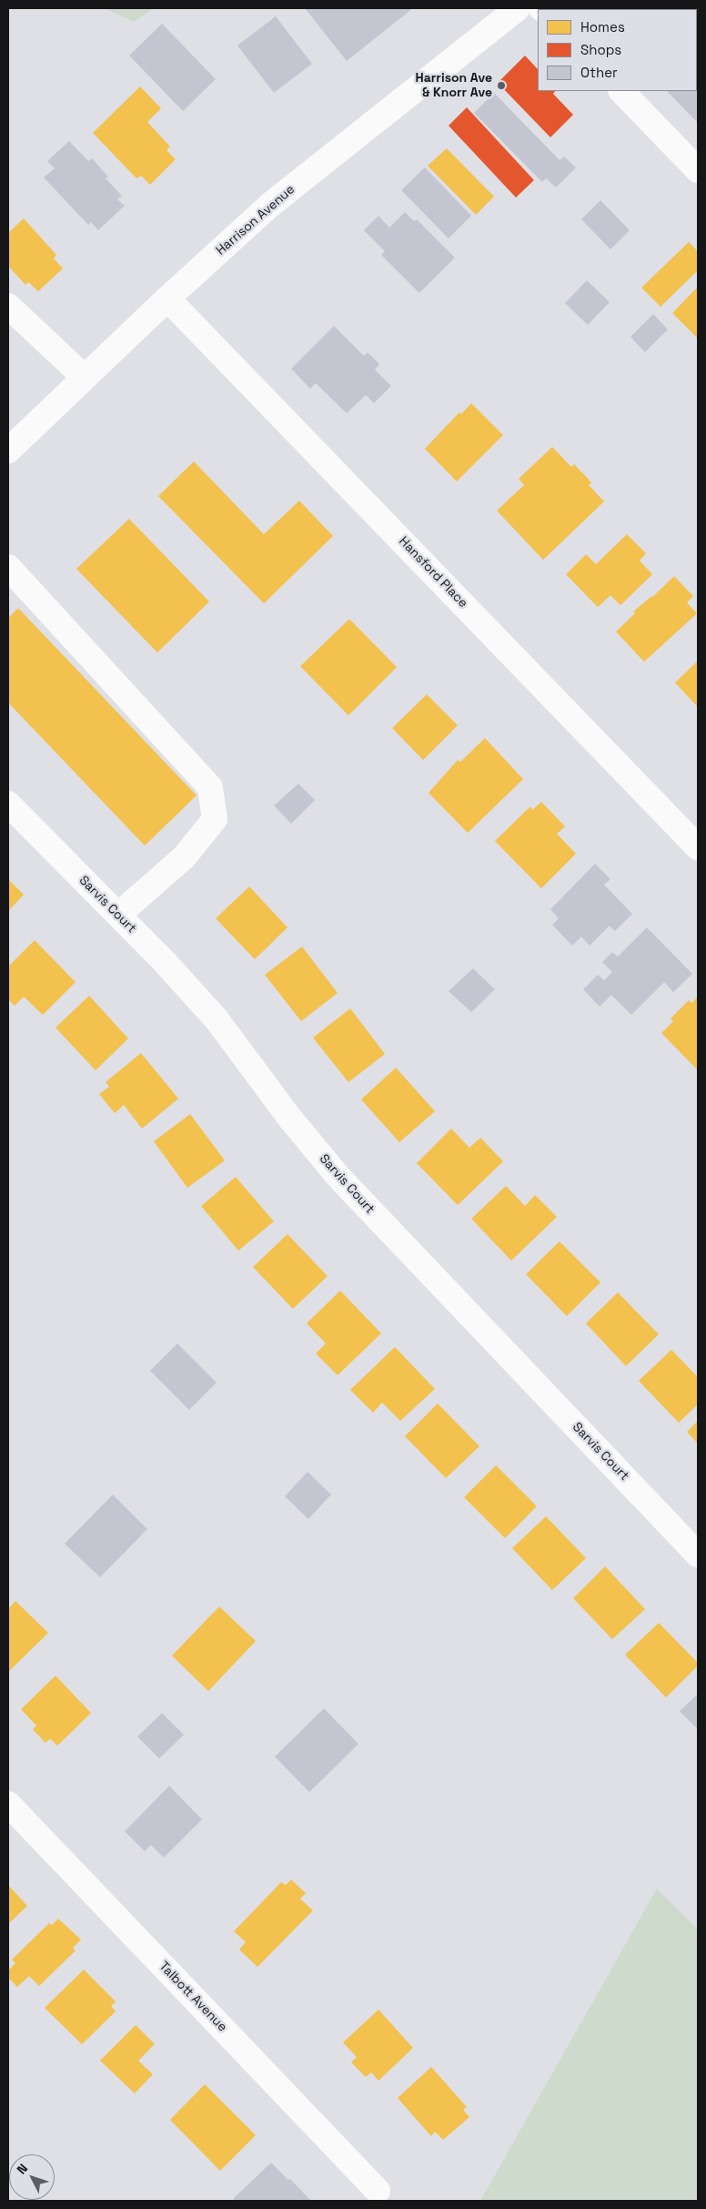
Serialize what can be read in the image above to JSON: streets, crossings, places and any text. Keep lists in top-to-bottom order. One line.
{"streets":{"street":["Harrison Avenue","Hansford Place","Sarvis Court","Talbott Avenue"]},"crossings":[["Harrison Avenue","Hansford Place"]],"places":["Harrison Ave & Knorr Ave"],"legend":["Homes","Shops","Other"],"north":"top left"}
